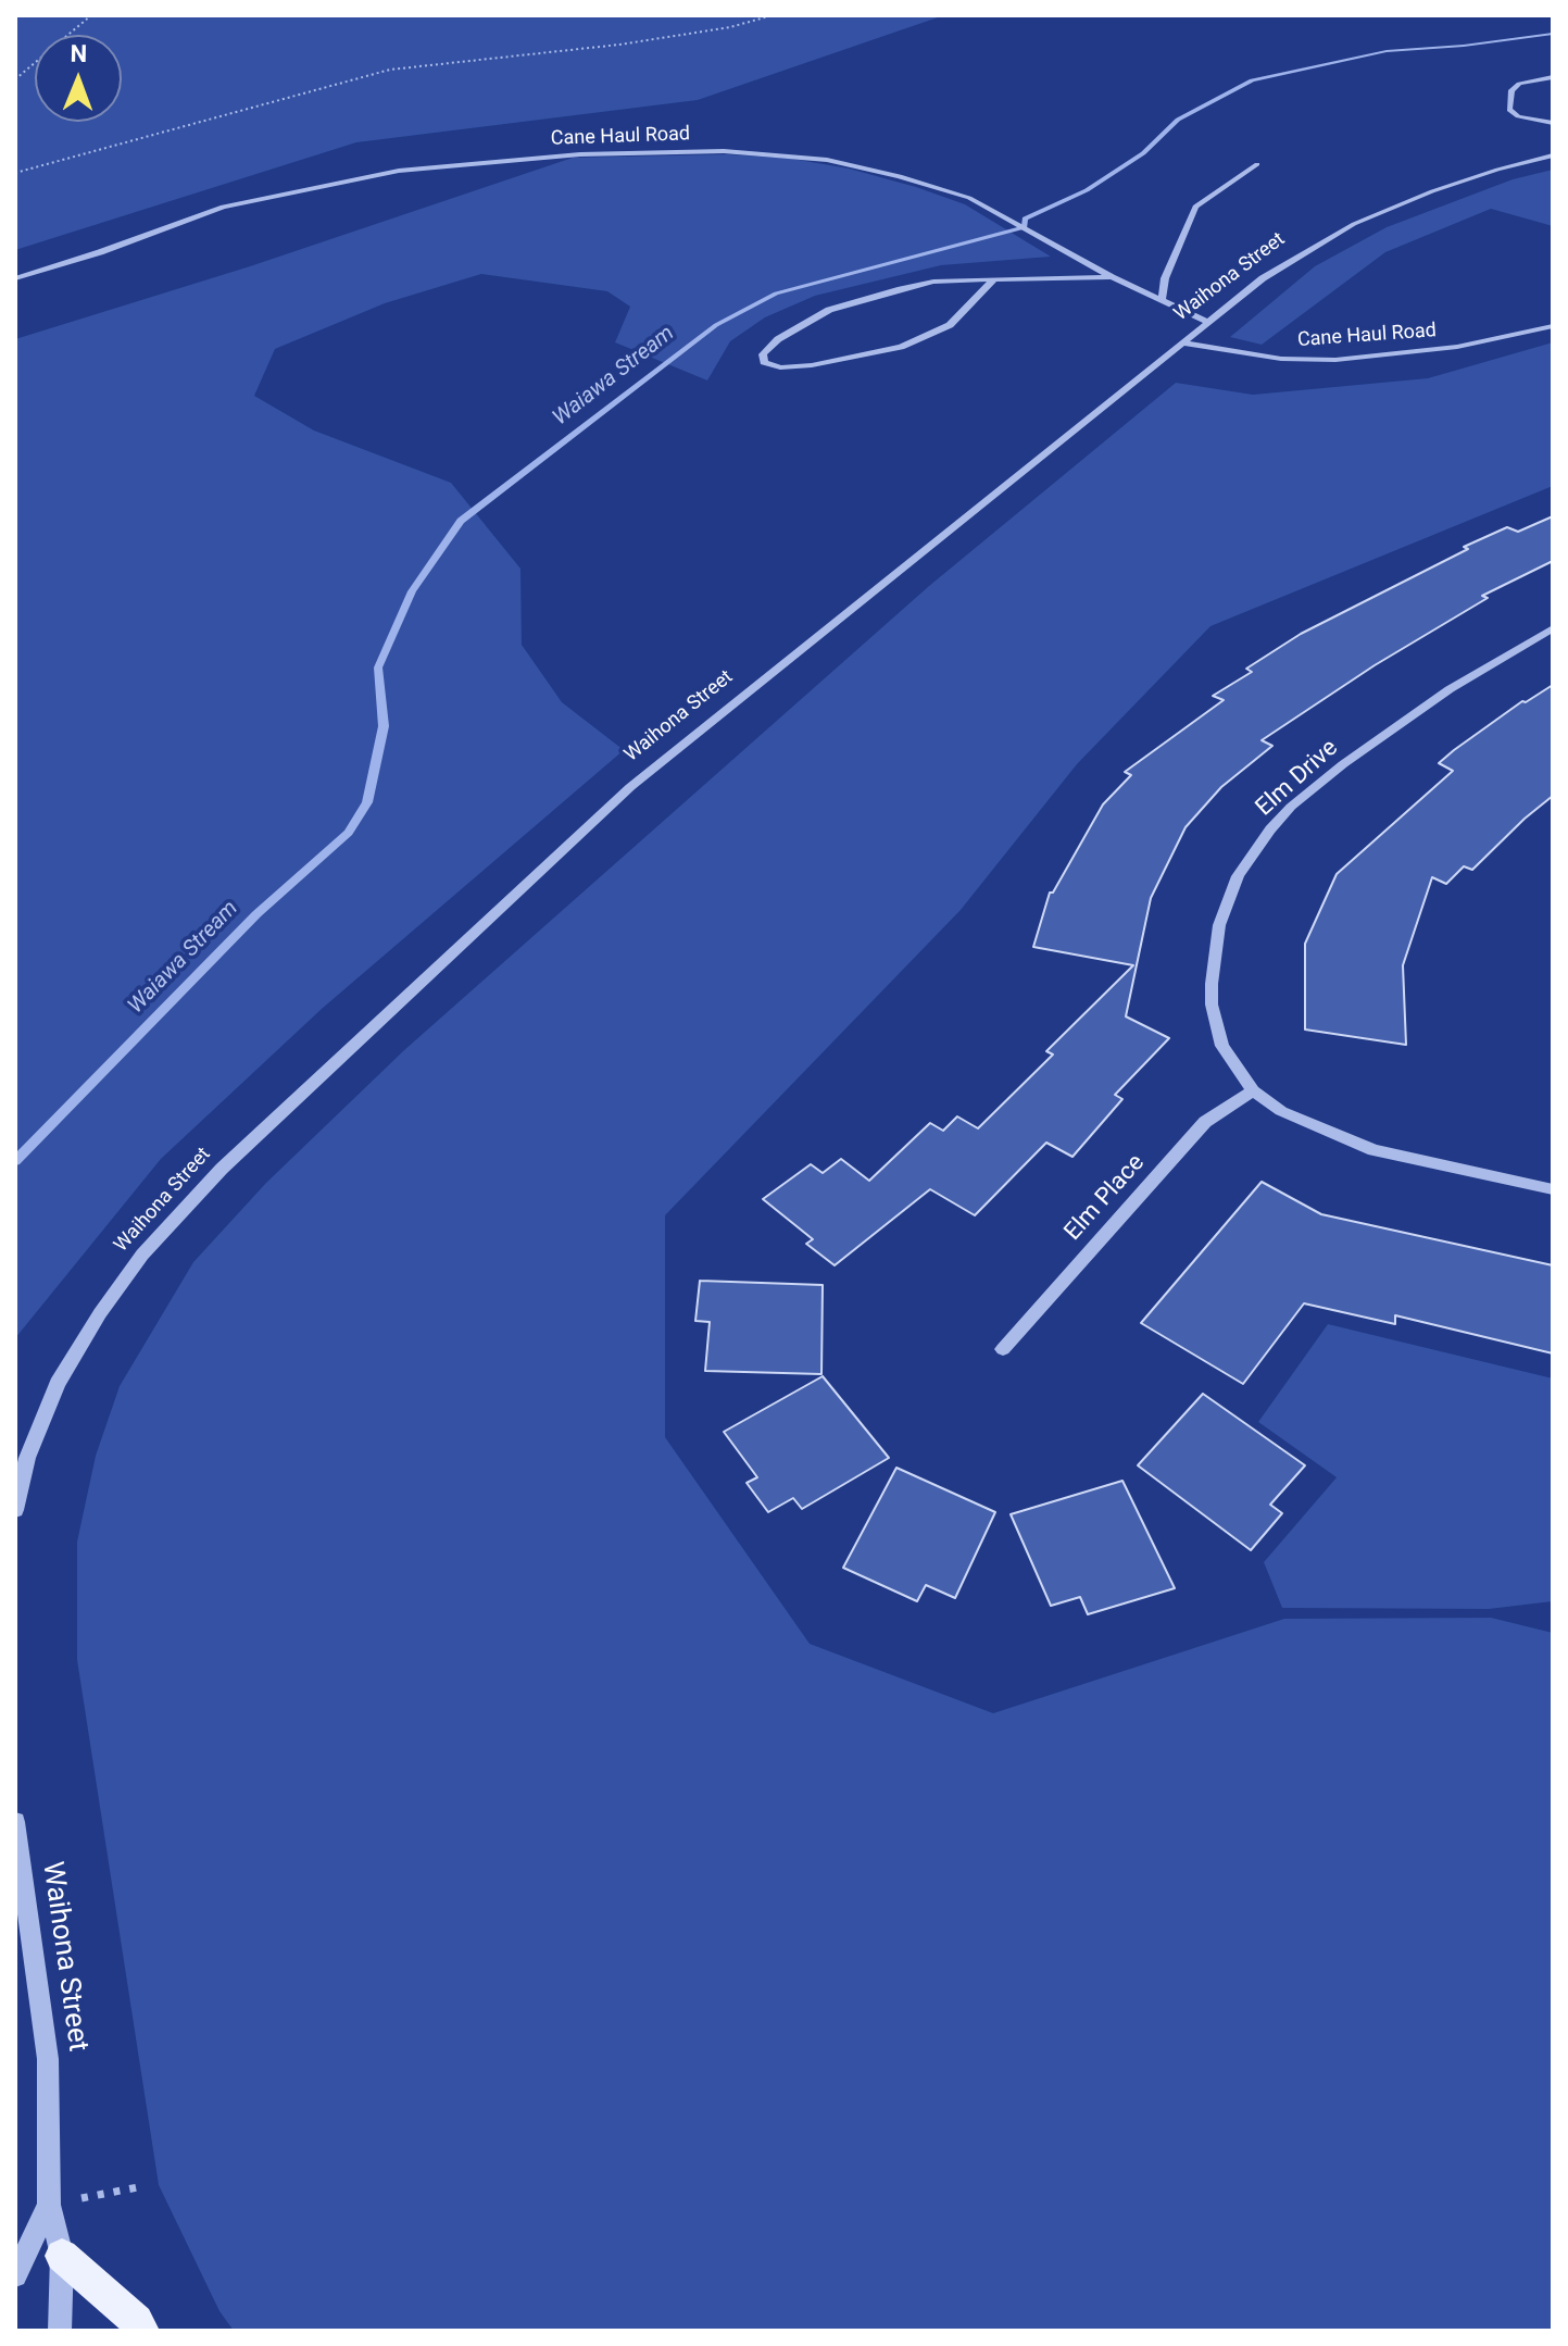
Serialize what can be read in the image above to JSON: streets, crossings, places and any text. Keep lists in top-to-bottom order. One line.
{"streets":{"street":["Cane Haul Road","Waihona Street","Elm Drive","Elm Place"]},"crossings":[["Cane Haul Road","Waihona Street"],["Elm Drive","Elm Place"]],"water":["Waiawa Stream"],"north":"top"}
